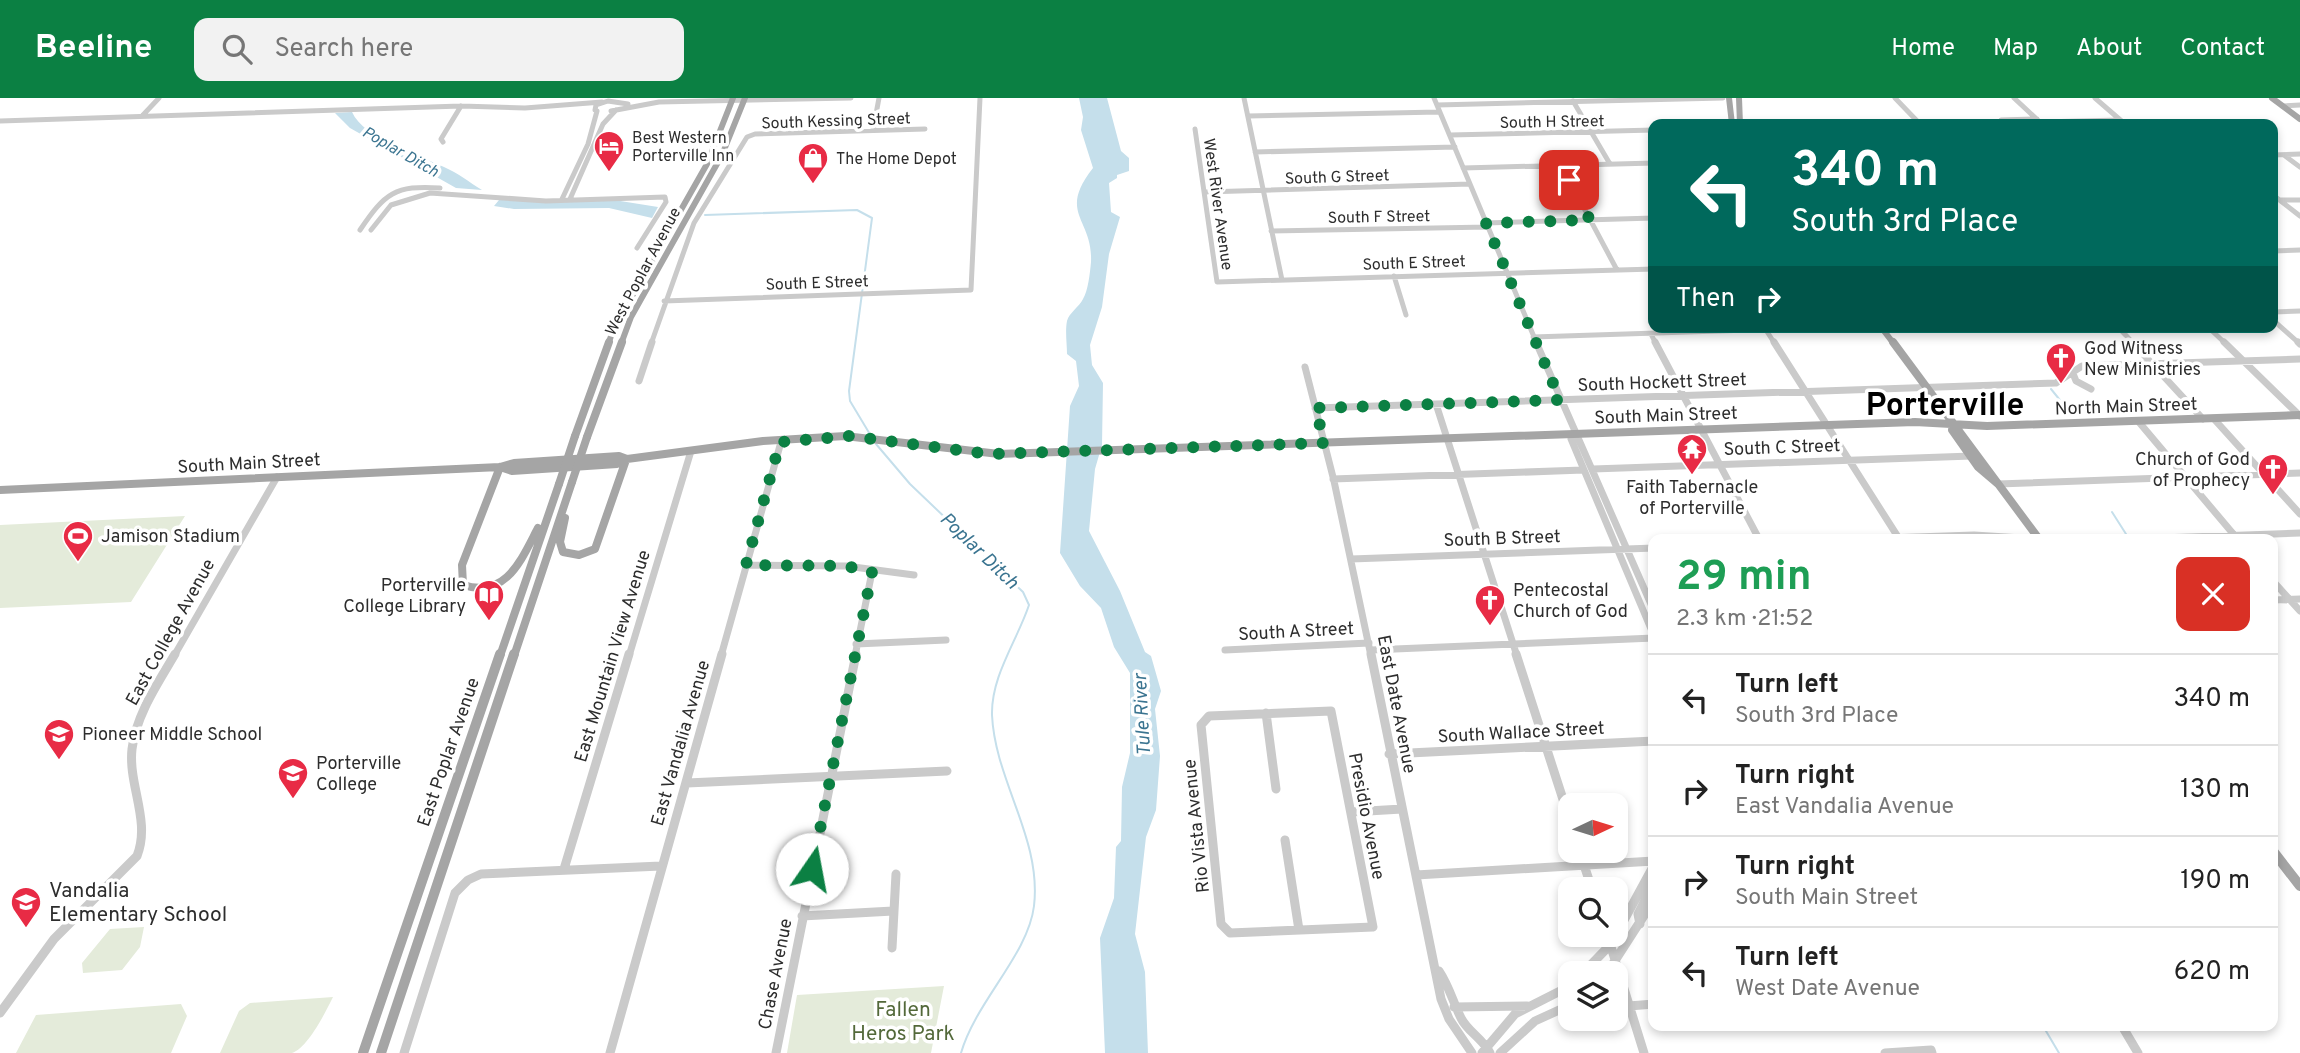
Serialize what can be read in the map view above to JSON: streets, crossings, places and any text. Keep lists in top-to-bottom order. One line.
{"streets":{"main road":["West Poplar Avenue","North Main Street","South Main Street","East Poplar Avenue"],"street":["South Kessing Street","South H Street","South G Street","West River Avenue","South F Street","South E Street","South Hockett Street","South C Street","South B Street","South A Street","East College Avenue","East Mountain View Avenue","East Date Avenue","South Wallace Street","East Vandalia Avenue","Presidio Avenue","Rio Vista Avenue","Chase Avenue"]},"crossings":[["South Kessing Street","South E Street"],["South G Street","West River Avenue"],["West River Avenue","South E Street"],["West Poplar Avenue","East Poplar Avenue"],["South Hockett Street","East Date Avenue"],["North Main Street","South Main Street"],["South Main Street","East College Avenue"],["South Main Street","East Mountain View Avenue"],["South Main Street","East Date Avenue"],["South Main Street","East Vandalia Avenue"],["South B Street","East Date Avenue"],["South A Street","East Date Avenue"],["East Date Avenue","South Wallace Street"],["Presidio Avenue","Rio Vista Avenue"]],"districts":["Porterville"],"water":["Poplar Ditch","Tule River"],"parks":["Fallen Heros Park"],"places":{"hotel":["Best Western Porterville Inn"],"shop":["The Home Depot"],"church":["God Witness New Ministries","Church of God of Prophecy","Pentecostal Church of God"],"temple":["Faith Tabernacle of Porterville"],"sports":["Jamison Stadium"],"library":["Porterville College Library"],"school or university":["Pioneer Middle School","Porterville College","Vandalia Elementary School"]},"north":"right","page":{"header":"Beeline","search":"Search here","nav":["Home","Map","About","Contact"],"turn":["340 m","South 3rd Place"],"then":"Then","heading":["29 min","2.3 km · 21:52"],"list":[{"name":"Turn left","note":"South 3rd Place","value":"340 m"},{"name":"Turn right","note":"East Vandalia Avenue","value":"130 m"},{"name":"Turn right","note":"South Main Street","value":"190 m"},{"name":"Turn left","note":"West Date Avenue","value":"620 m"}]}}
